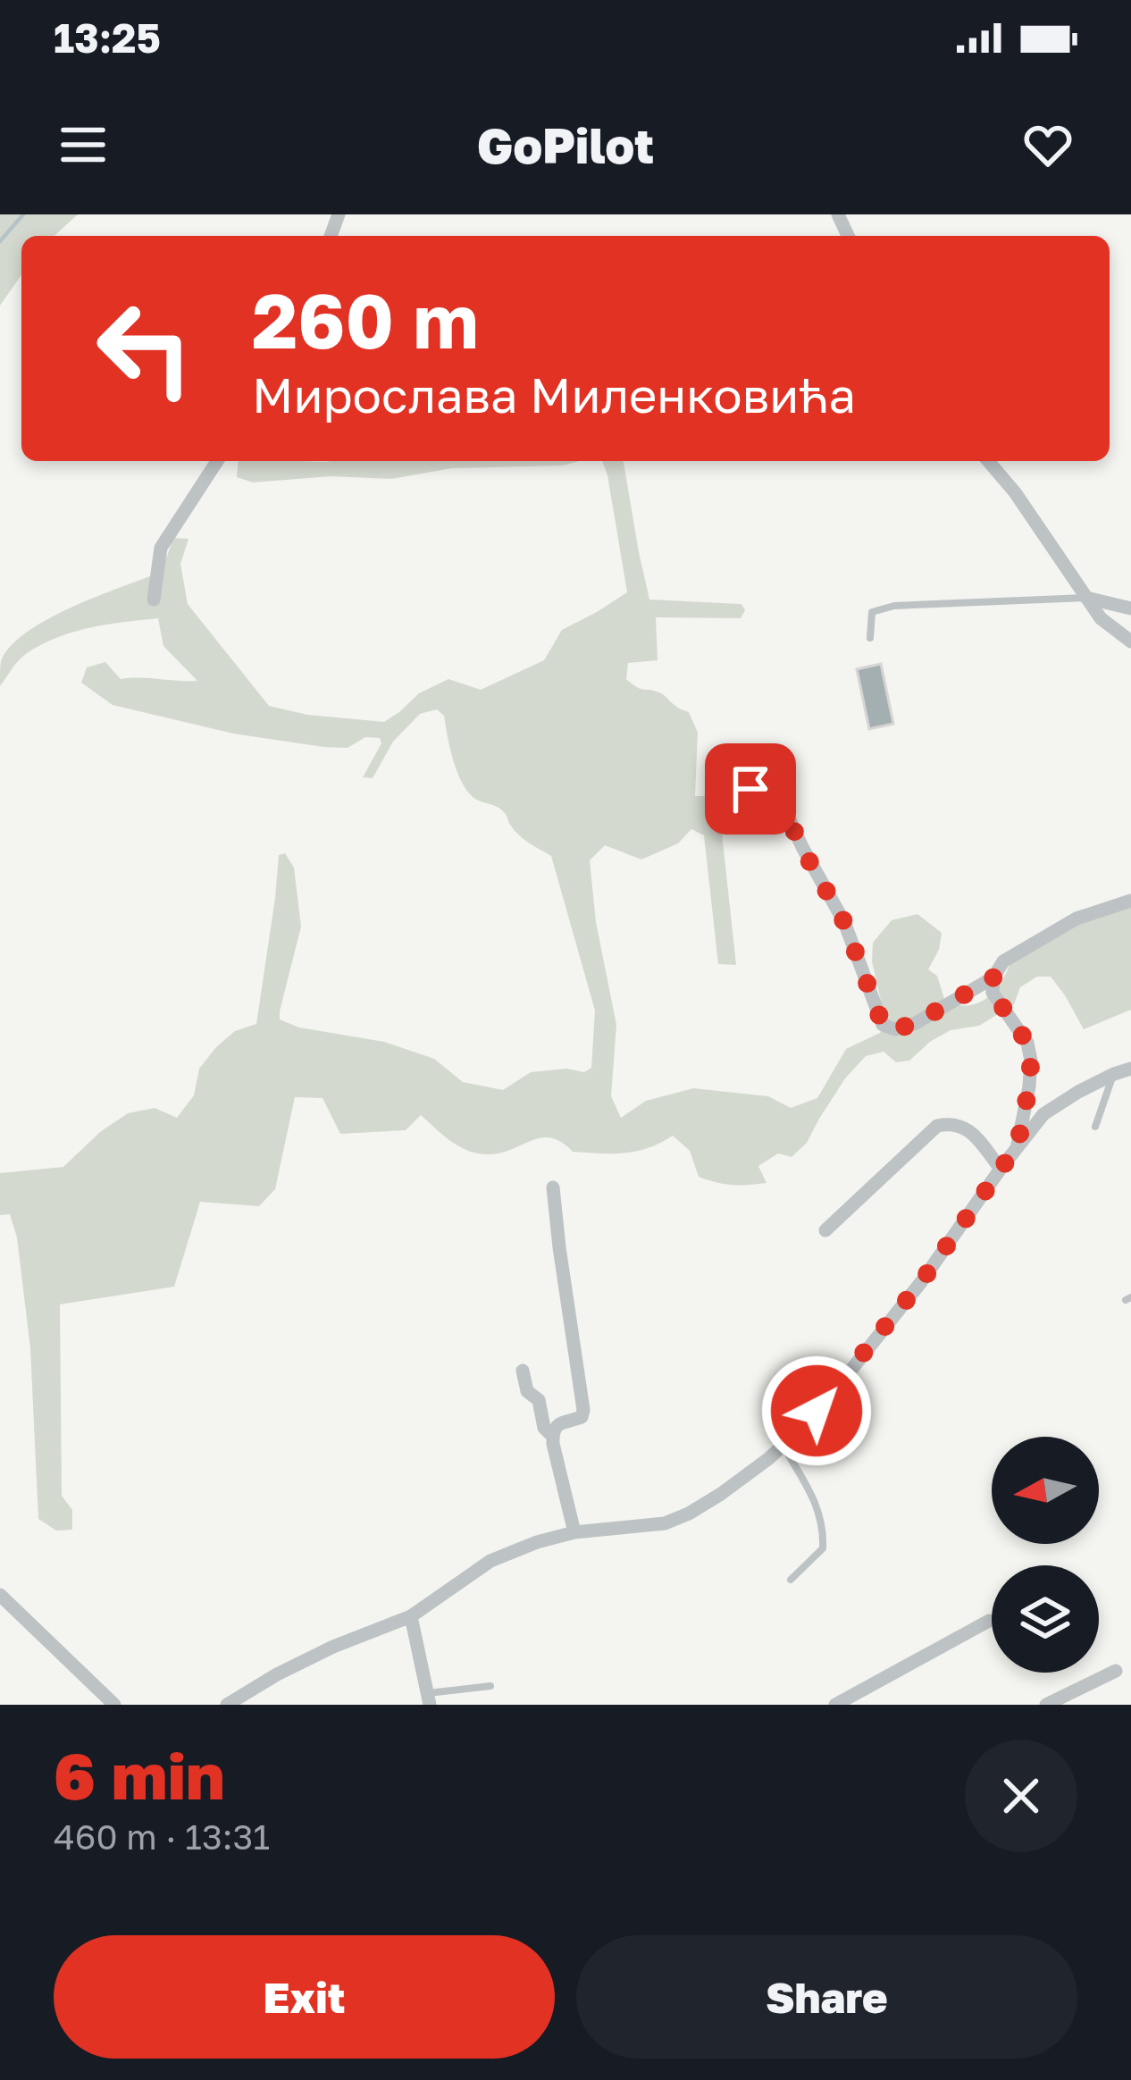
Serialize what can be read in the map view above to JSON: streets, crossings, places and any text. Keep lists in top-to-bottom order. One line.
{"north":"left","page":{"status":"13:25","header":"GoPilot","turn":["260 m","Мирослава Миленковића"],"heading":["6 min","460 m · 13:31"],"buttons":["Exit","Share"]}}
